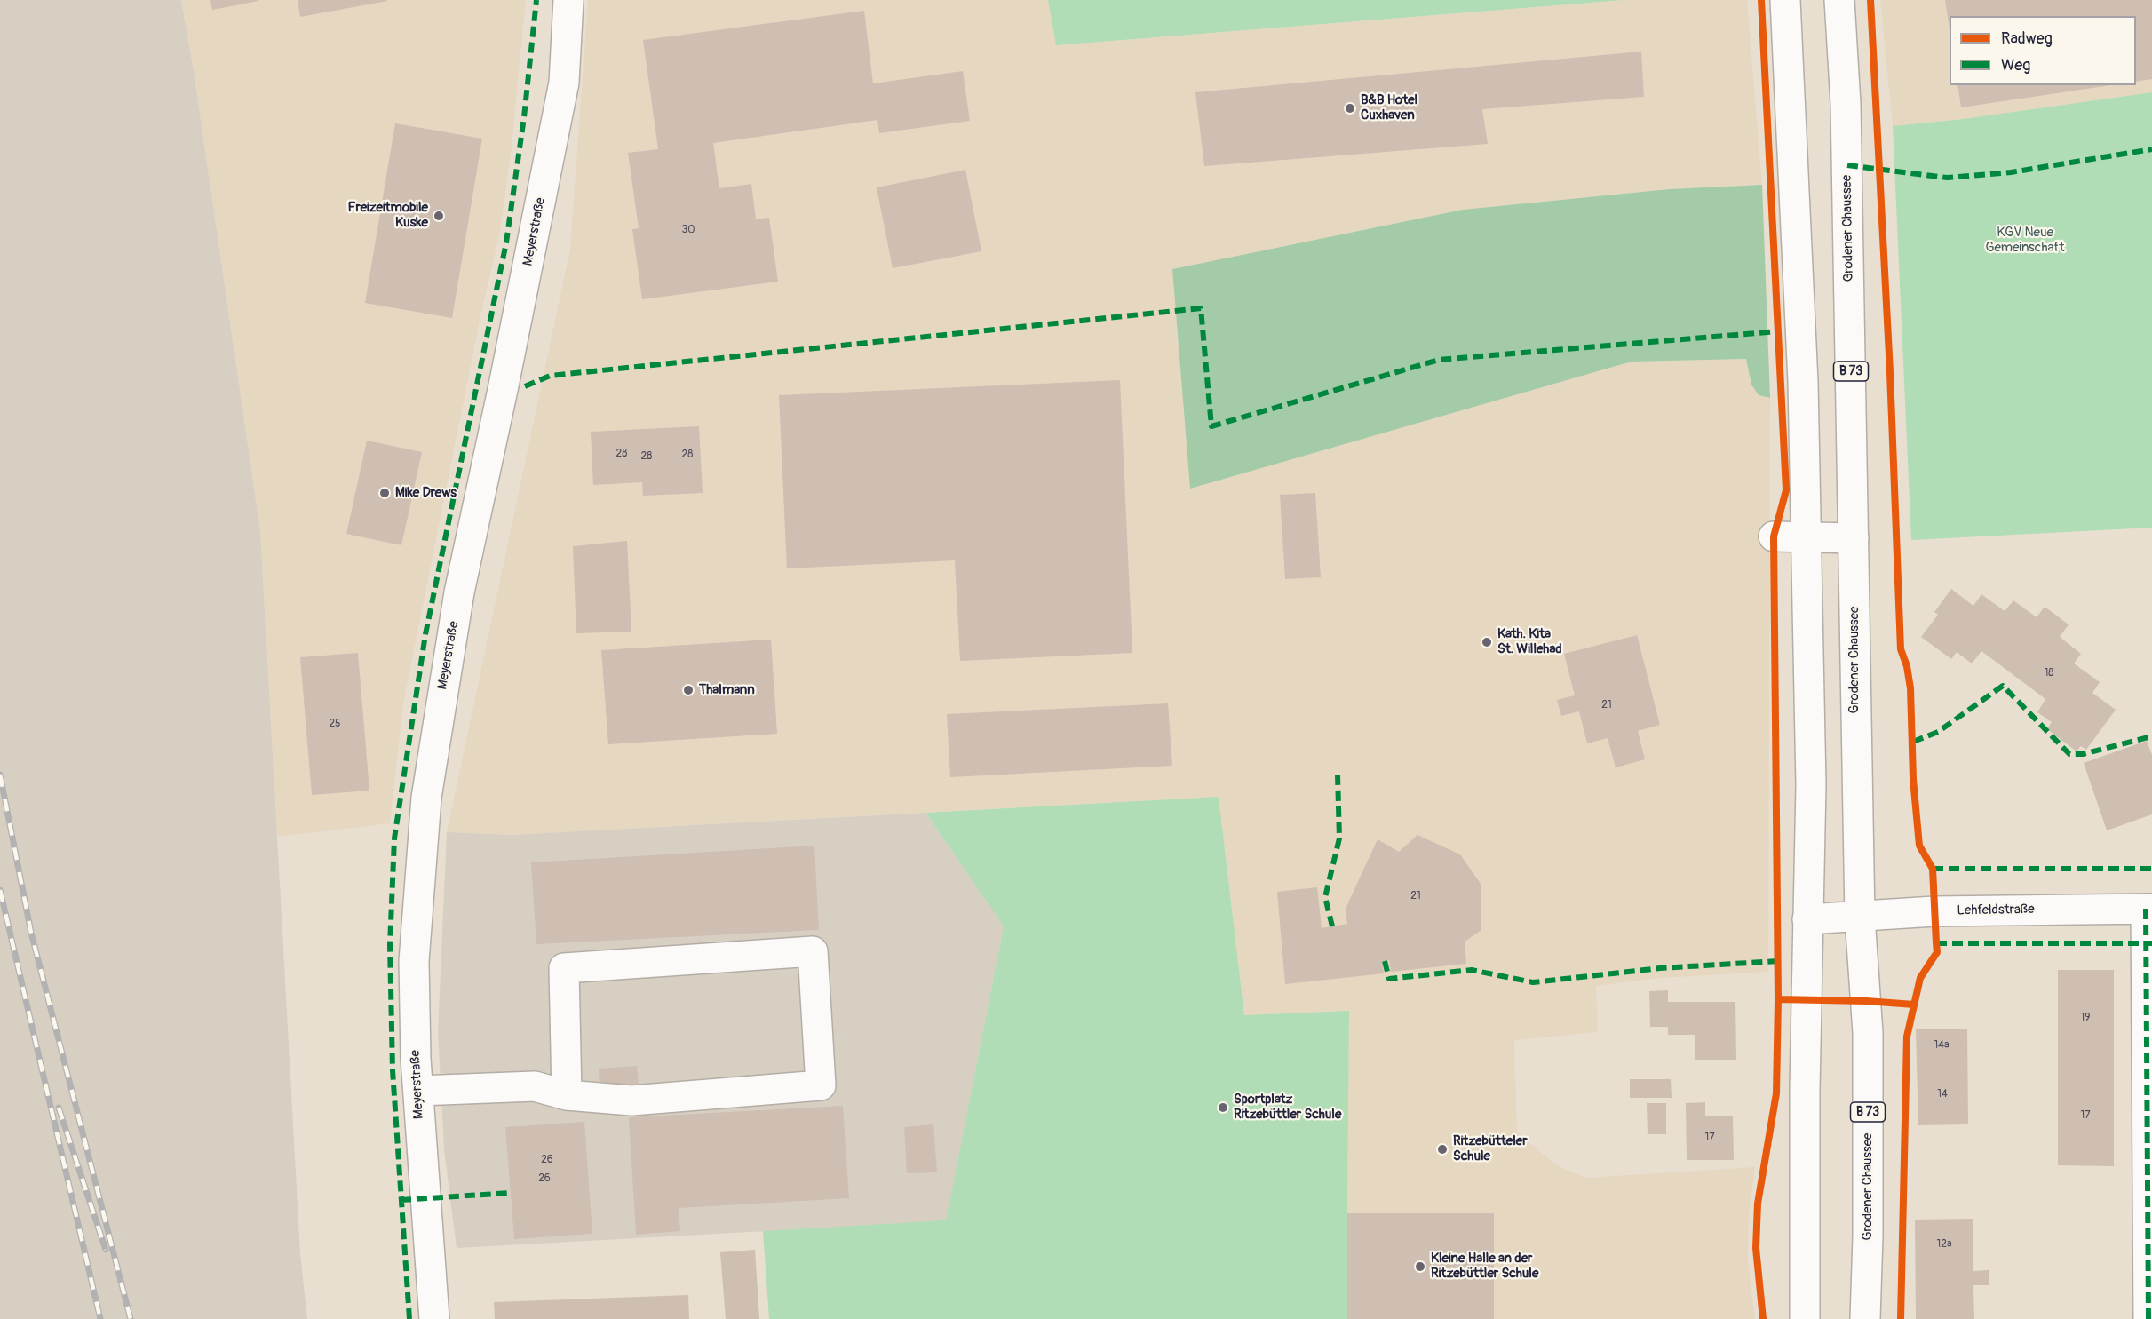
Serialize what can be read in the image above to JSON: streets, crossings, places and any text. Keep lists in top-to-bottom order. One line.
{"streets":{"main road":["Grodener Chaussee","Meyerstraße","B 73","Lehfeldstraße"]},"crossings":[["Grodener Chaussee","Lehfeldstraße"]],"parks":["KGV Neue Gemeinschaft"],"places":["B&B Hotel Cuxhaven","Freizeitmobile Kuske","Mike Drews","Kath. Kita St. Willehad","Thalmann","Sportplatz Ritzebüttler Schule","Ritzebütteler Schule","Kleine Halle an der Ritzebüttler Schule"],"house_numbers":["30","28","28","28","18","21","25","21","19","14a","14","17","17","26","26","12a"],"legend":["Radweg","Weg"]}
